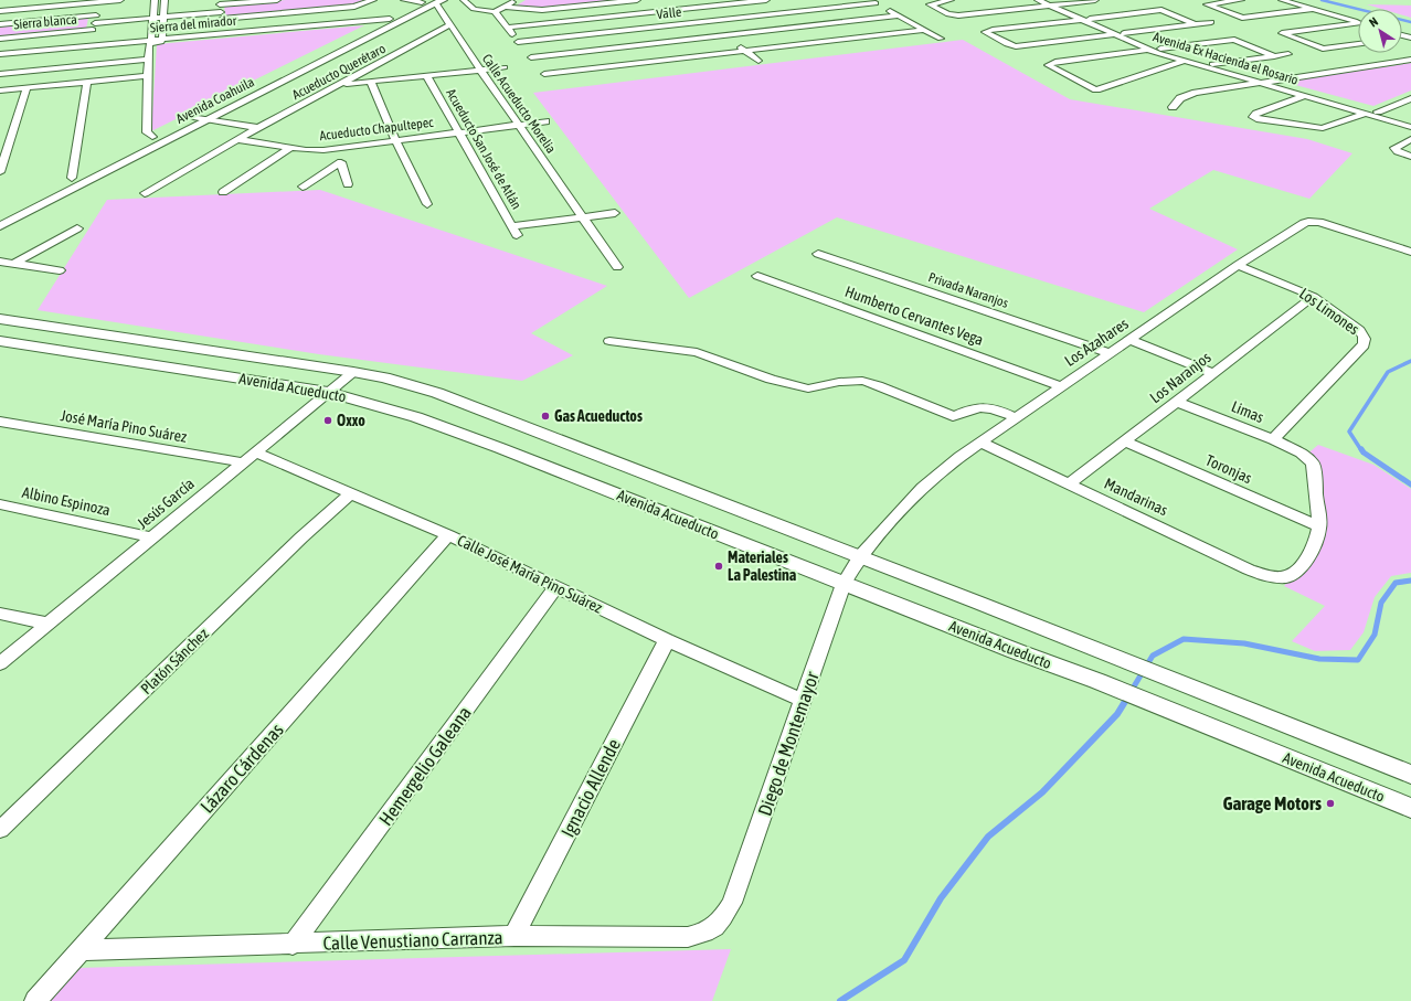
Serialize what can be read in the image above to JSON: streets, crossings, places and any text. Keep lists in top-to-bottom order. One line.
{"streets":{"street":["Valle","Sierra blanca","Sierra del mirador","Avenida Ex Hacienda el Rosario","Acueducto Querétaro","Avenida Coahuila","Calle Acueducto Morelia","Acueducto Chapultepec","Acueducto San José de Atlán","Privada Naranjos","Los Limones","Humberto Cervantes Vega","Los Azahares","Los Naranjos","Avenida Acueducto","Limas","José María Pino Suárez","Toronjas","Mandarinas","Albino Espinoza","Jesús García","Calle José María Pino Suárez","Platón Sánchez","Diego de Montemayor","Hemergelio Galeana","Lázaro Cárdenas","Ignacio Allende","Calle Venustiano Carranza"]},"crossings":[["Sierra del mirador","Avenida Coahuila"],["Acueducto Querétaro","Calle Acueducto Morelia"],["Acueducto Querétaro","Acueducto Chapultepec"],["Avenida Coahuila","Calle Acueducto Morelia"],["Calle Acueducto Morelia","Acueducto Chapultepec"],["Calle Acueducto Morelia","Acueducto San José de Atlán"],["Acueducto Chapultepec","Acueducto San José de Atlán"],["Privada Naranjos","Los Azahares"],["Los Limones","Los Azahares"],["Los Limones","Los Naranjos"],["Los Limones","Limas"],["Humberto Cervantes Vega","Los Azahares"],["Los Azahares","Avenida Acueducto"],["Los Azahares","Mandarinas"],["Los Azahares","Diego de Montemayor"],["Los Naranjos","Limas"],["Los Naranjos","Toronjas"],["Los Naranjos","Mandarinas"],["Avenida Acueducto","Jesús García"],["Avenida Acueducto","Diego de Montemayor"],["Limas","Toronjas"],["Limas","Mandarinas"],["José María Pino Suárez","Jesús García"],["Toronjas","Mandarinas"],["Albino Espinoza","Jesús García"],["Jesús García","Calle José María Pino Suárez"],["Calle José María Pino Suárez","Platón Sánchez"],["Calle José María Pino Suárez","Diego de Montemayor"],["Calle José María Pino Suárez","Hemergelio Galeana"],["Calle José María Pino Suárez","Lázaro Cárdenas"],["Calle José María Pino Suárez","Ignacio Allende"],["Diego de Montemayor","Calle Venustiano Carranza"],["Hemergelio Galeana","Calle Venustiano Carranza"],["Lázaro Cárdenas","Calle Venustiano Carranza"],["Ignacio Allende","Calle Venustiano Carranza"]],"places":["Gas Acueductos","Oxxo","Materiales La Palestina","Garage Motors"],"north":"top left"}
